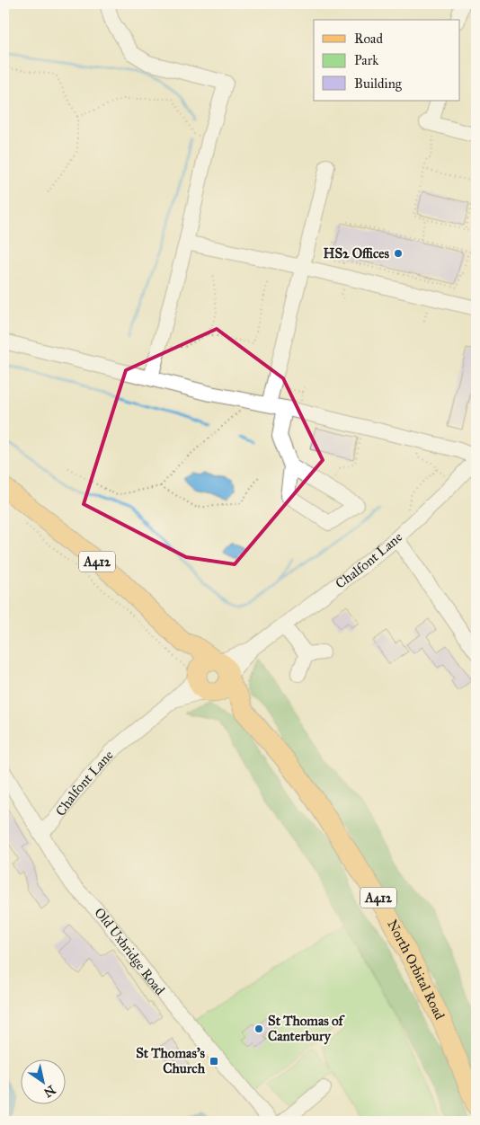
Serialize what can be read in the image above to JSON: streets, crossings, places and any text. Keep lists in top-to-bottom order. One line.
{"streets":{"main road":["A412","North Orbital Road"],"street":["Chalfont Lane","Old Uxbridge Road"]},"crossings":[["Chalfont Lane","Old Uxbridge Road"],["Chalfont Lane","North Orbital Road"]],"places":{"other":["HS2 Offices","St Thomas of Canterbury"],"transit":["St Thomas's Church"]},"legend":["Road","Park","Building"],"north":"bottom right"}
